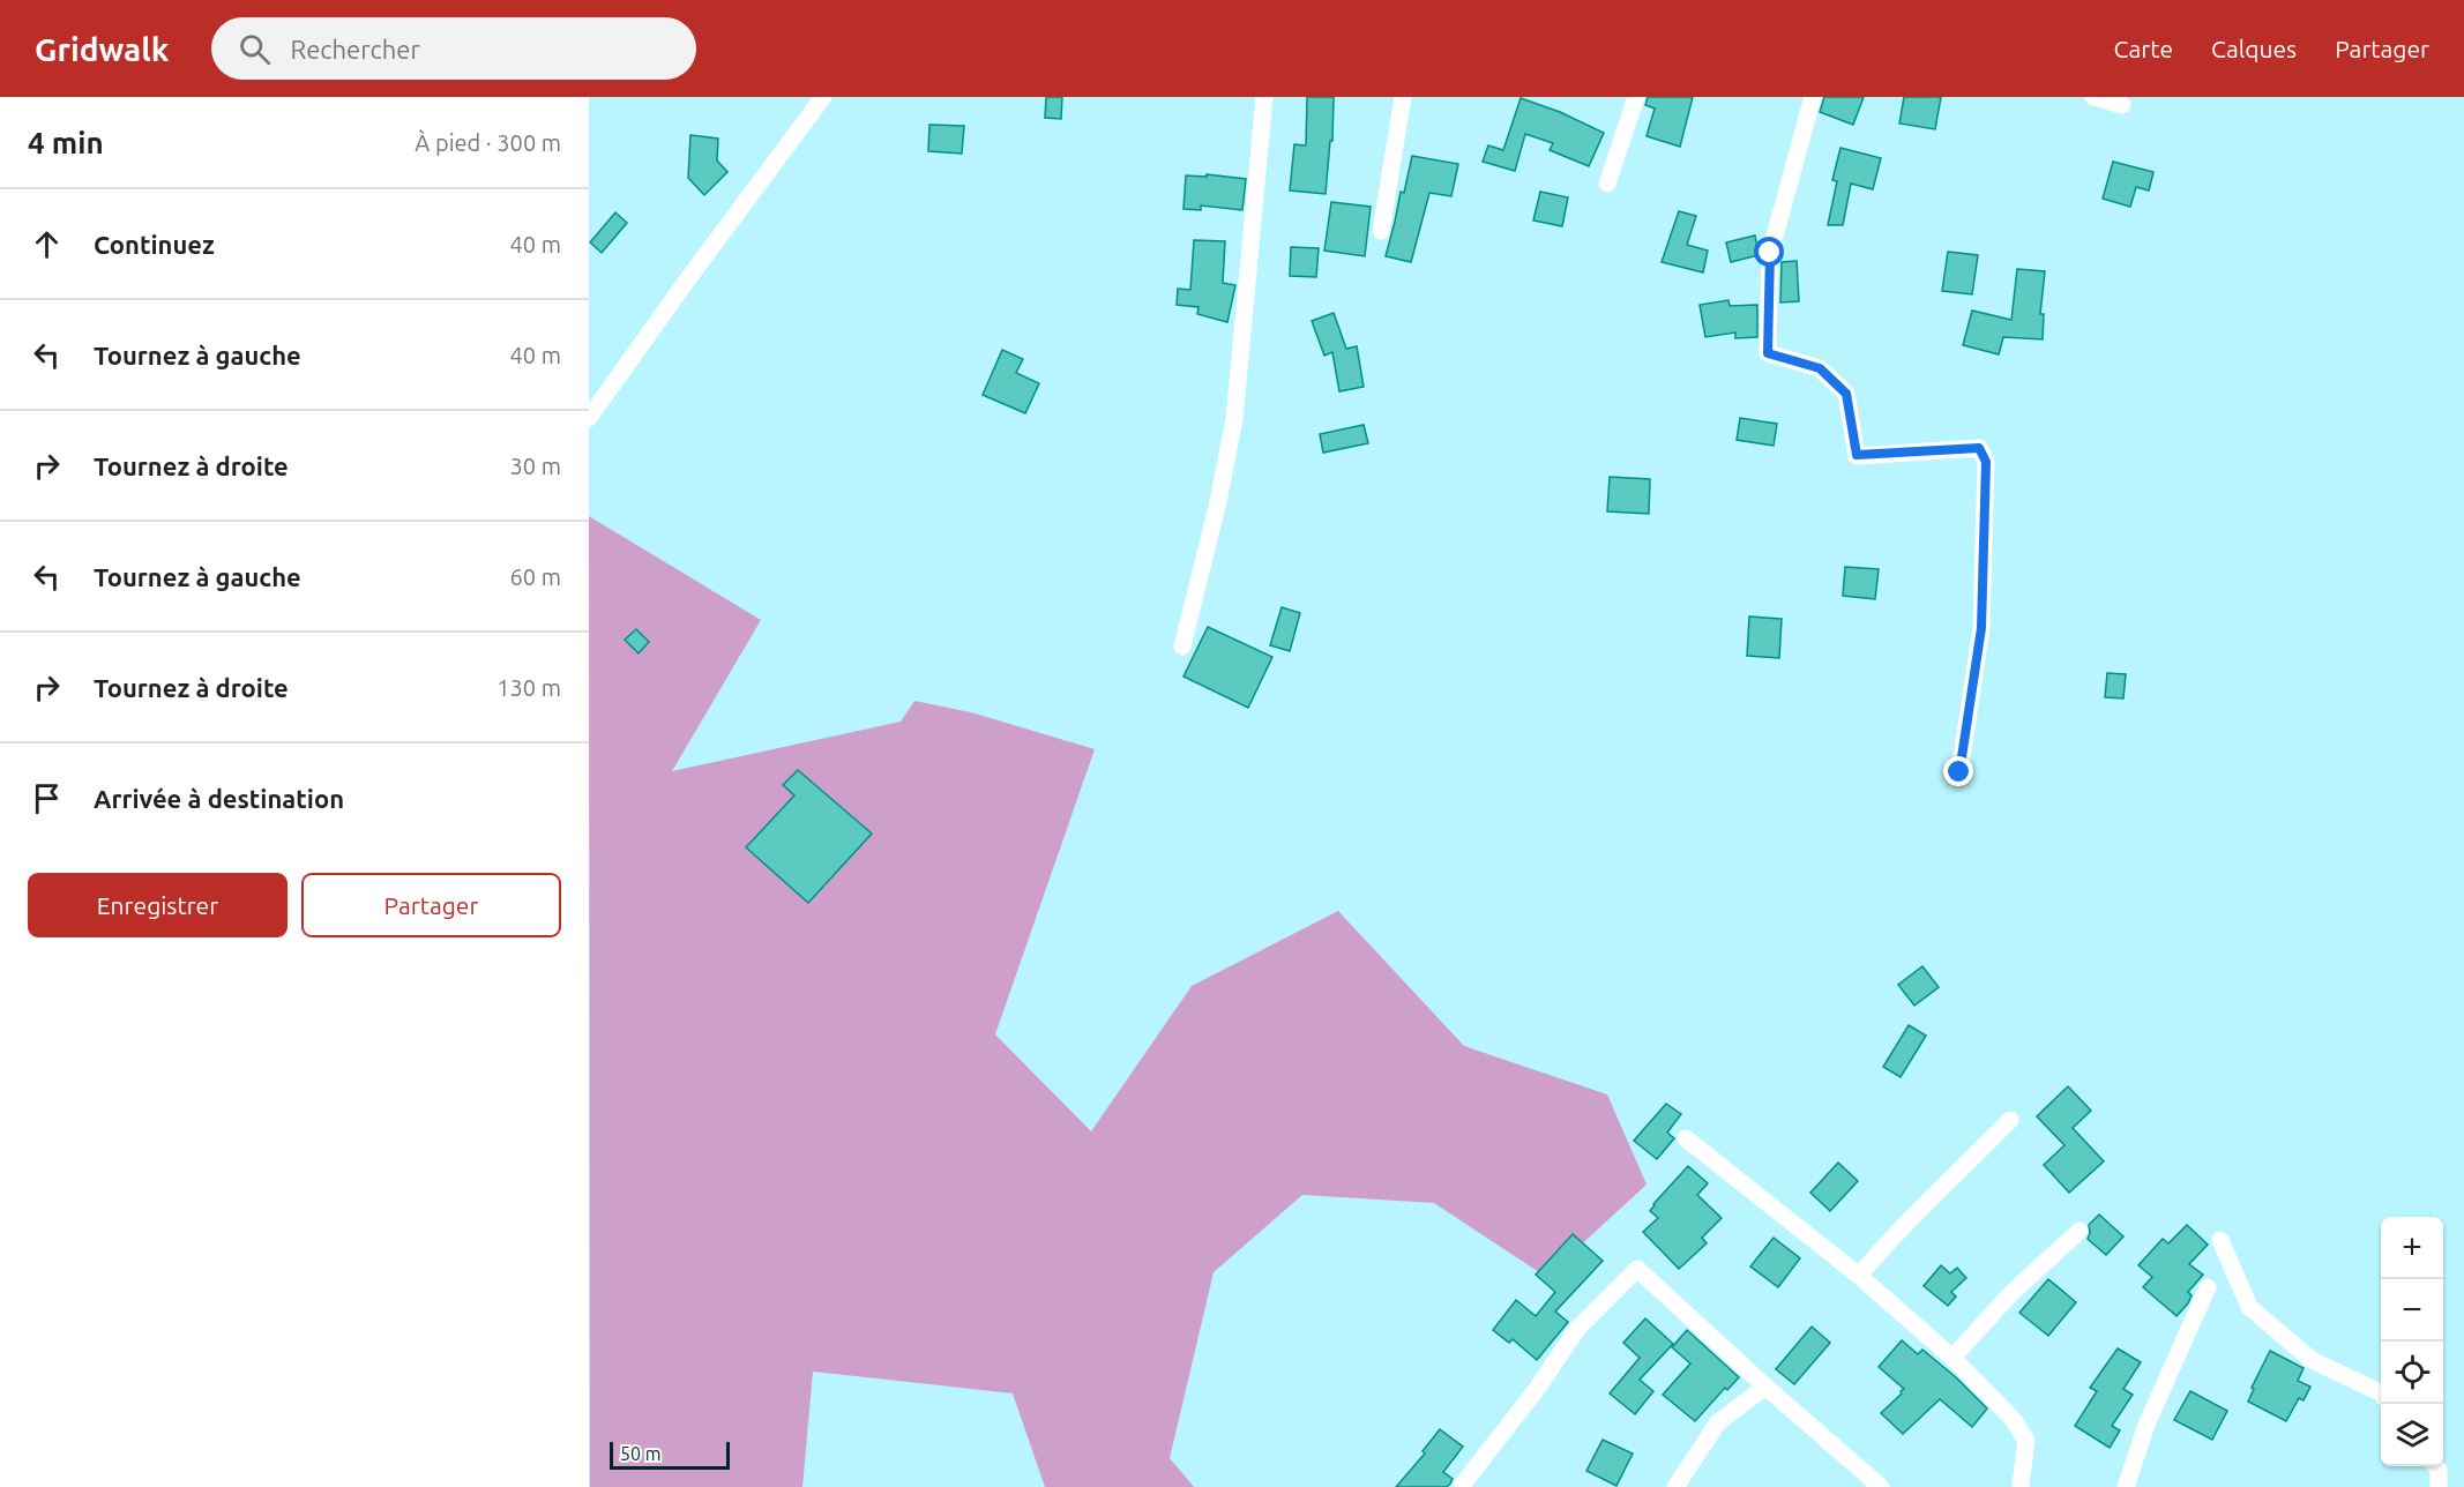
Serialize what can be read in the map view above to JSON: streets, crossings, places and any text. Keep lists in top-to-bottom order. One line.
{"scale_bar":"50 m","page":{"header":"Gridwalk","search":"Rechercher","nav":["Carte","Calques","Partager"],"heading":["4 min","À pied · 300 m"],"list":[["Continuez","40 m"],["Tournez à gauche","40 m"],["Tournez à droite","30 m"],["Tournez à gauche","60 m"],["Tournez à droite","130 m"],"Arrivée à destination"],"buttons":["Enregistrer","Partager"],"map_buttons":["+","−"],"scale":"50 m"}}
